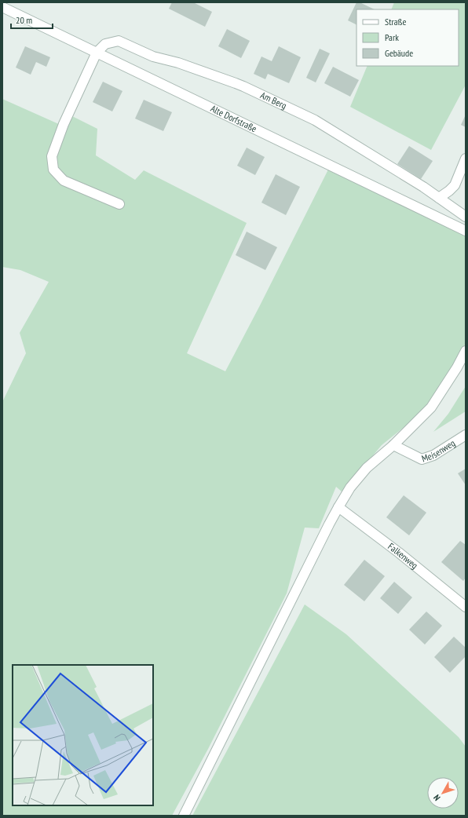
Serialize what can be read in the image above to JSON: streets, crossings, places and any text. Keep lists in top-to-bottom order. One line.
{"streets":{"street":["Am Berg","Alte Dorfstraße","Meisenweg","Falkenweg"]},"crossings":[["Am Berg","Alte Dorfstraße"]],"legend":["Straße","Park","Gebäude"],"scale_bar":"20 m","north":"bottom left"}
